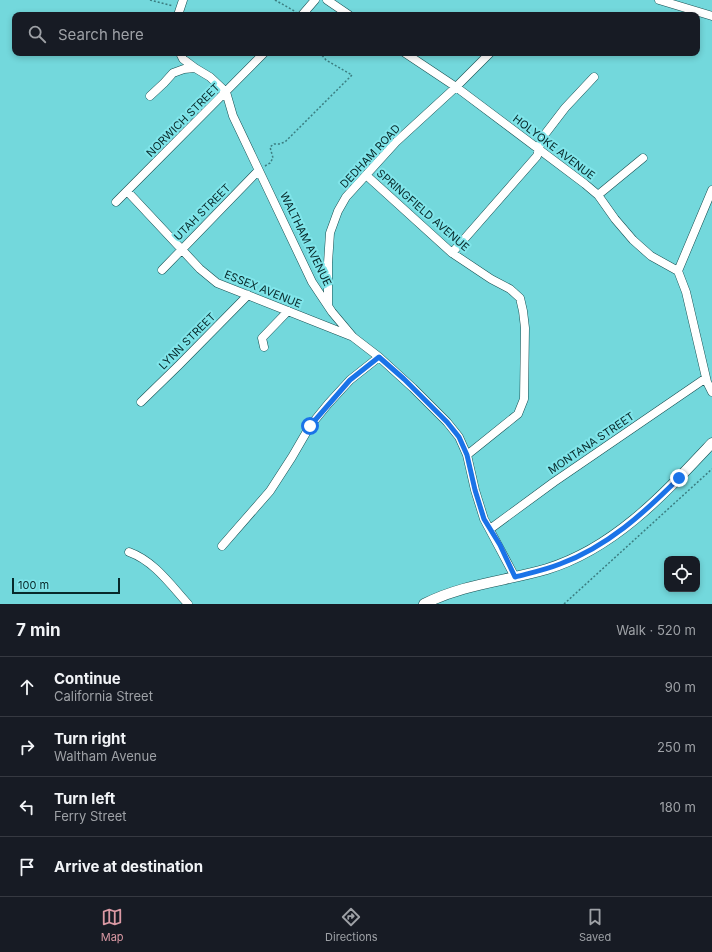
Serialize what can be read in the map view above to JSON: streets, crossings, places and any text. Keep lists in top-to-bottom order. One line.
{"streets":{"street":["NORWICH STREET","HOLYOKE AVENUE","DEDHAM ROAD","SPRINGFIELD AVENUE","UTAH STREET","WALTHAM AVENUE","ESSEX AVENUE","LYNN STREET","MONTANA STREET"]},"crossings":[["NORWICH STREET","WALTHAM AVENUE"],["NORWICH STREET","ESSEX AVENUE"],["HOLYOKE AVENUE","DEDHAM ROAD"],["DEDHAM ROAD","SPRINGFIELD AVENUE"],["DEDHAM ROAD","WALTHAM AVENUE"],["SPRINGFIELD AVENUE","WALTHAM AVENUE"],["UTAH STREET","WALTHAM AVENUE"],["UTAH STREET","ESSEX AVENUE"],["WALTHAM AVENUE","ESSEX AVENUE"],["WALTHAM AVENUE","MONTANA STREET"],["ESSEX AVENUE","LYNN STREET"]],"scale_bar":"100 m","page":{"search":"Search here","scale":"100 m","heading":["7 min","Walk · 520 m"],"list":[["Continue","California Street","90 m"],["Turn right","Waltham Avenue","250 m"],["Turn left","Ferry Street","180 m"],"Arrive at destination"],"nav":["Map","Directions","Saved"]}}
